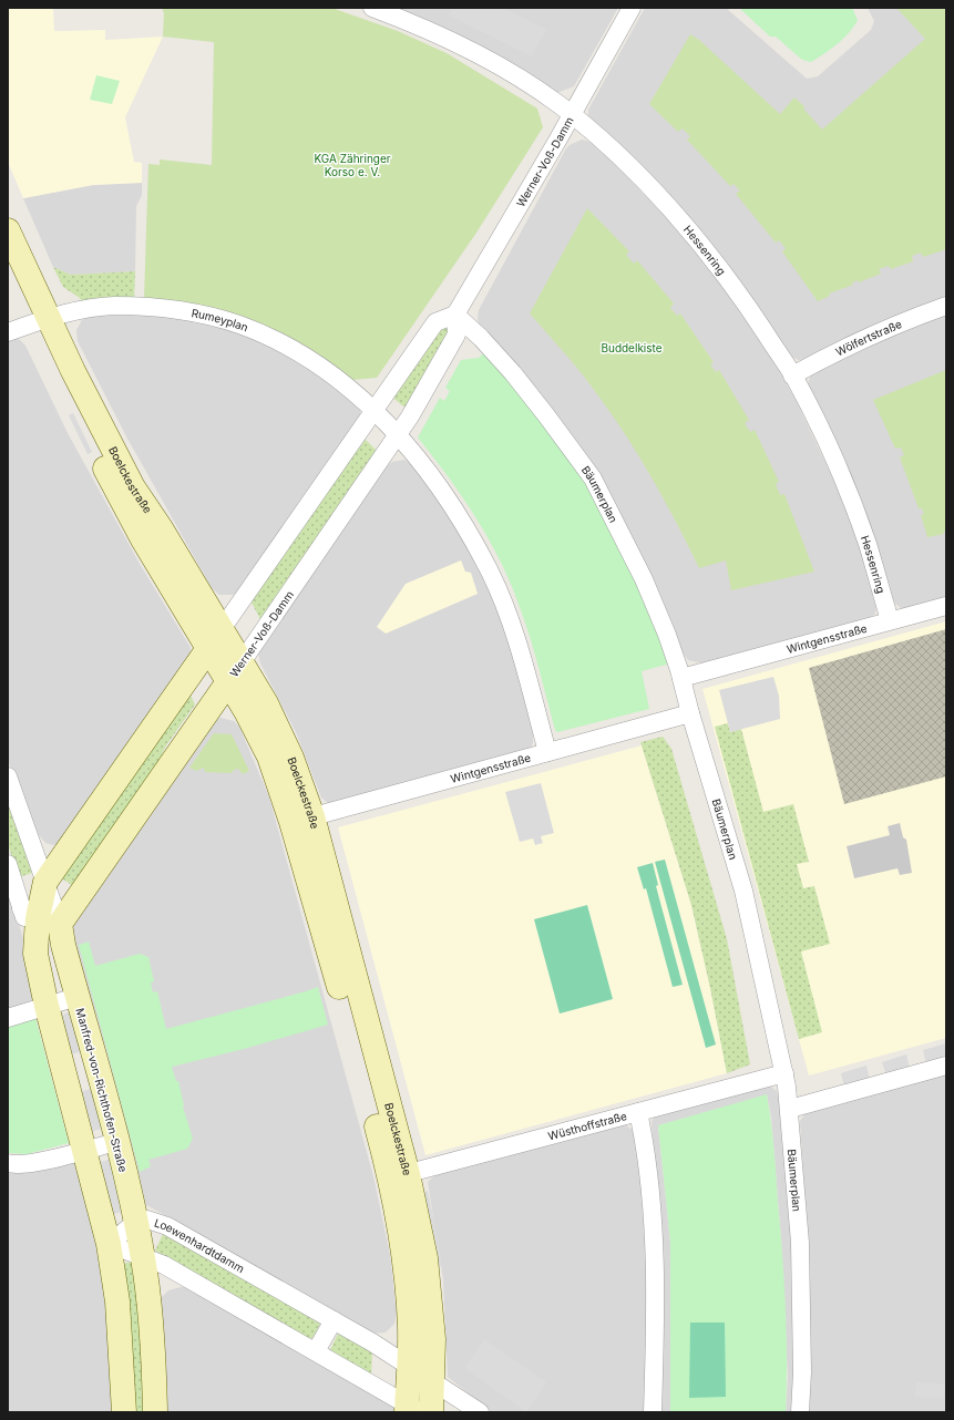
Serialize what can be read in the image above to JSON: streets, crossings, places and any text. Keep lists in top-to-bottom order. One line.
{"streets":{"street":["Werner-Voß-Damm","Hessenring","Rumeyplan","Wölfertstraße","Boelckestraße","Bäumerplan","Wintgensstraße","Manfred-von-Richthofen-Straße","Wüsthoffstraße","Loewenhardtdamm"]},"crossings":[["Werner-Voß-Damm","Hessenring"],["Werner-Voß-Damm","Rumeyplan"],["Werner-Voß-Damm","Boelckestraße"],["Werner-Voß-Damm","Bäumerplan"],["Werner-Voß-Damm","Manfred-von-Richthofen-Straße"],["Hessenring","Wölfertstraße"],["Hessenring","Wintgensstraße"],["Rumeyplan","Boelckestraße"],["Boelckestraße","Wintgensstraße"],["Boelckestraße","Wüsthoffstraße"],["Boelckestraße","Loewenhardtdamm"],["Bäumerplan","Wintgensstraße"],["Bäumerplan","Wüsthoffstraße"],["Manfred-von-Richthofen-Straße","Loewenhardtdamm"]],"parks":["KGA Zähringer Korso e. V.","Buddelkiste"]}
